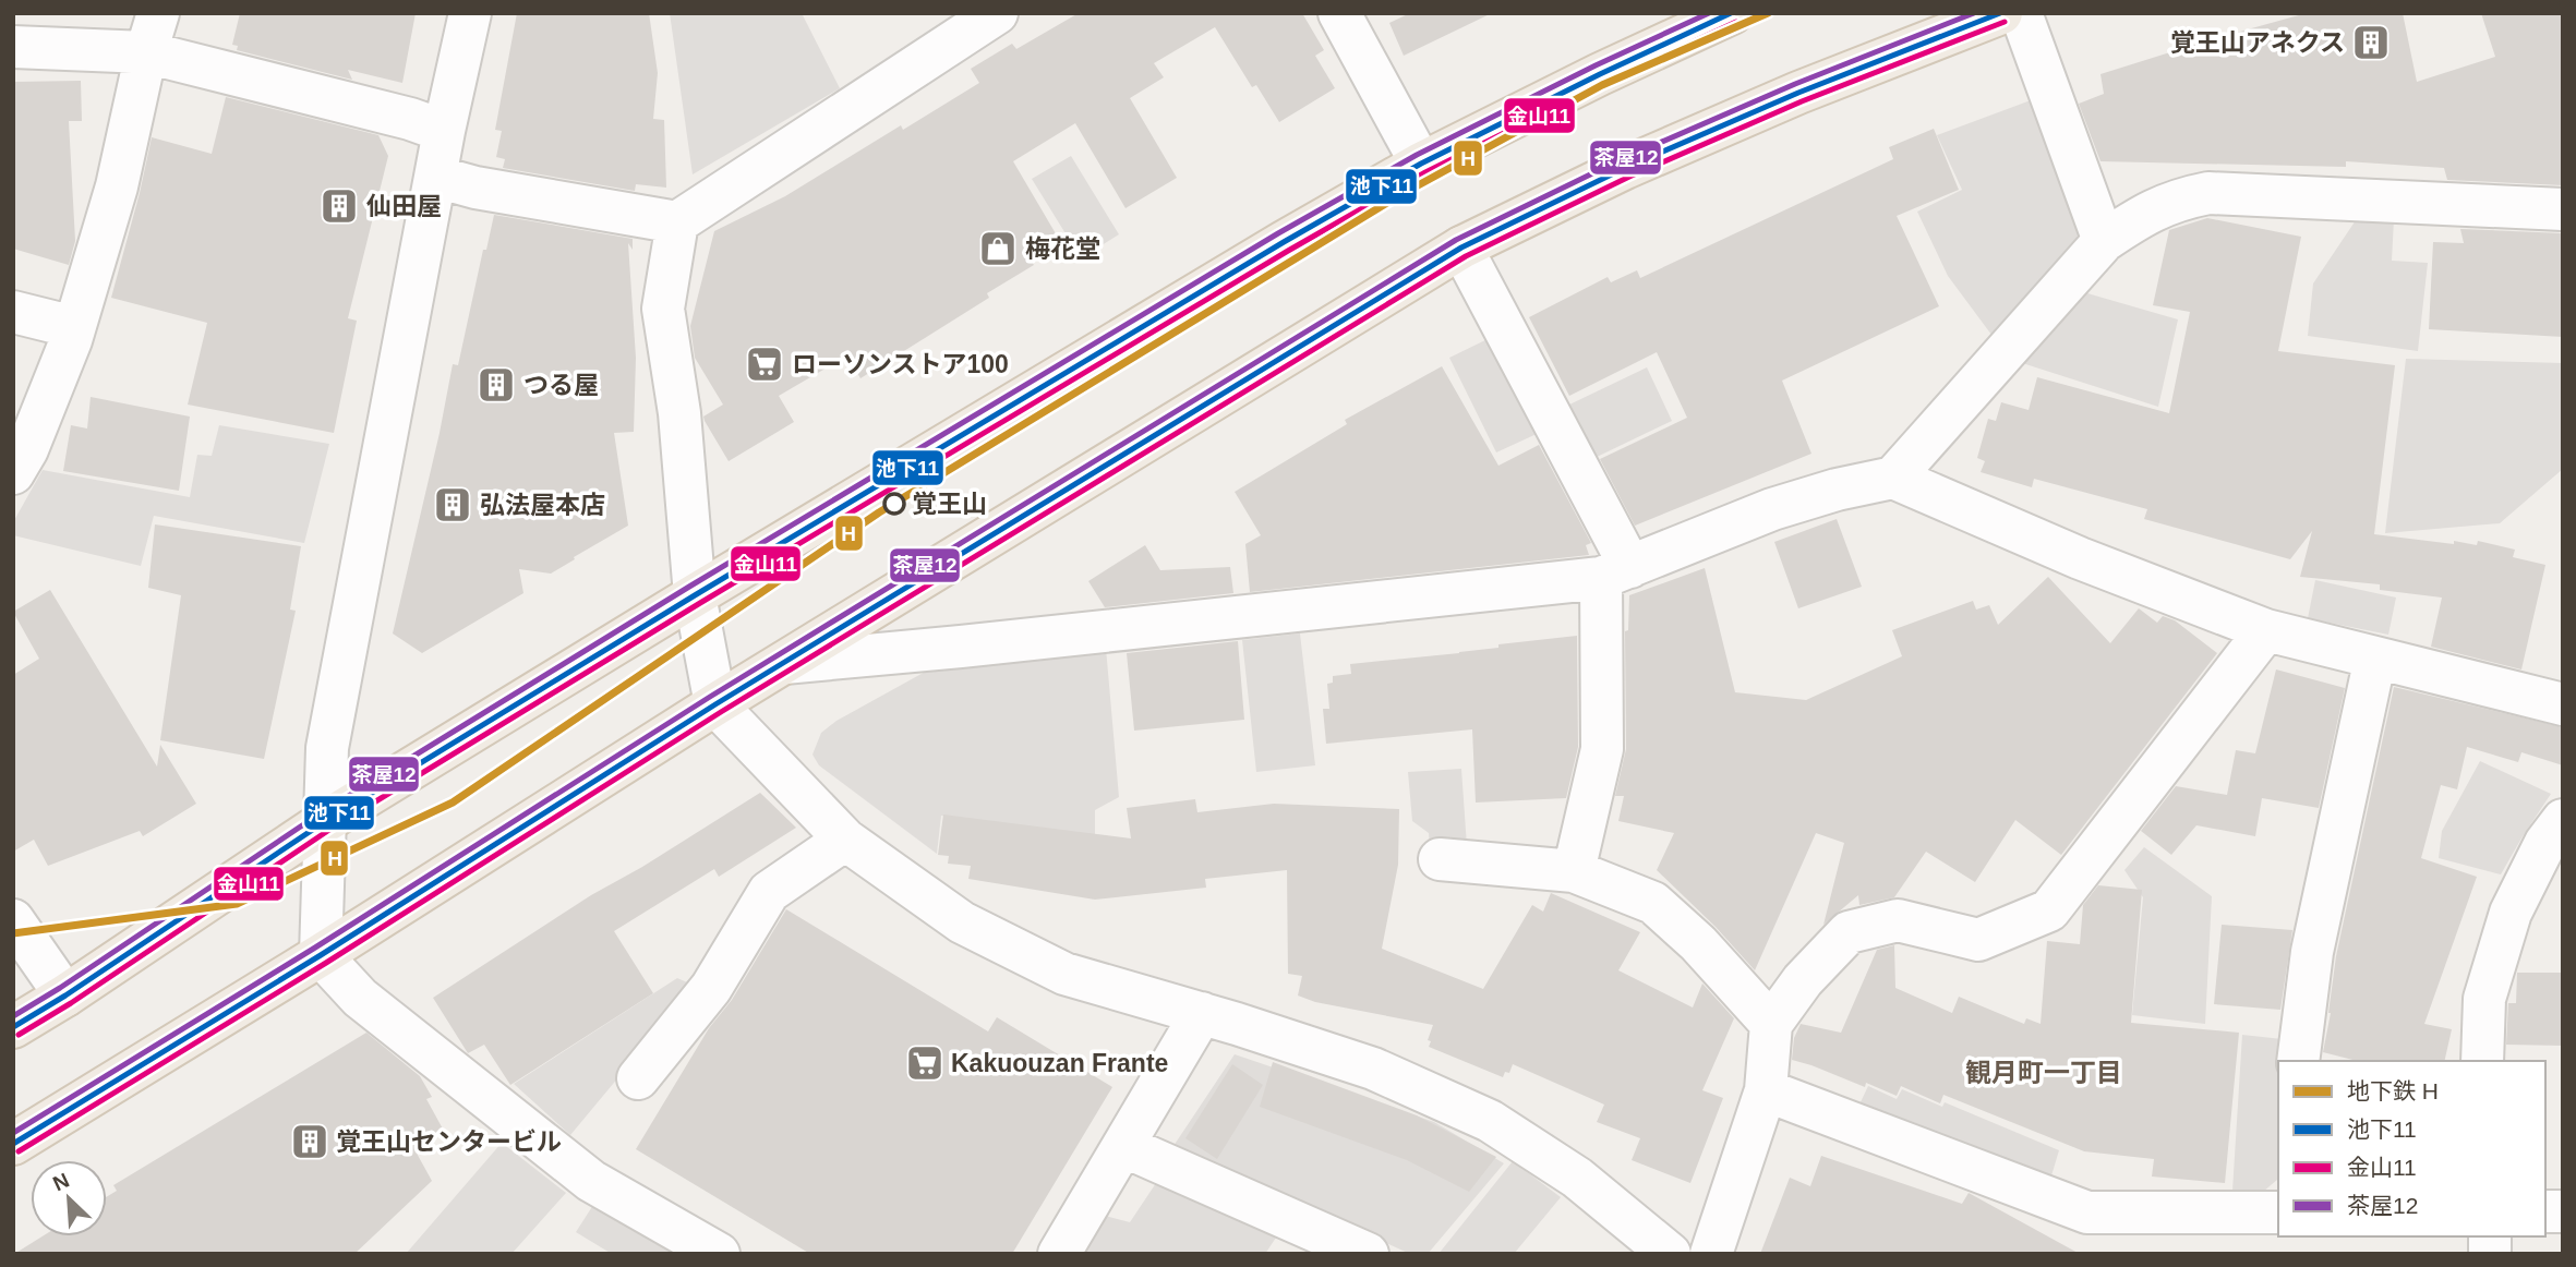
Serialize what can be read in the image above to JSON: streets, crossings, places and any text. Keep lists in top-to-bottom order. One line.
{"districts":["観月町一丁目"],"places":{"building":["覚王山アネクス","仙田屋","つる屋","弘法屋本店","覚王山センタービル"],"shop":["梅花堂"],"supermarket":["ローソンストア100","Kakuouzan Frante"],"other":["覚王山"]},"lines":["metro line H","transit line 池下11","transit line 茶屋12","transit line 金山11"],"legend":["地下鉄 H","池下11","金山11","茶屋12"],"north":"top left"}
